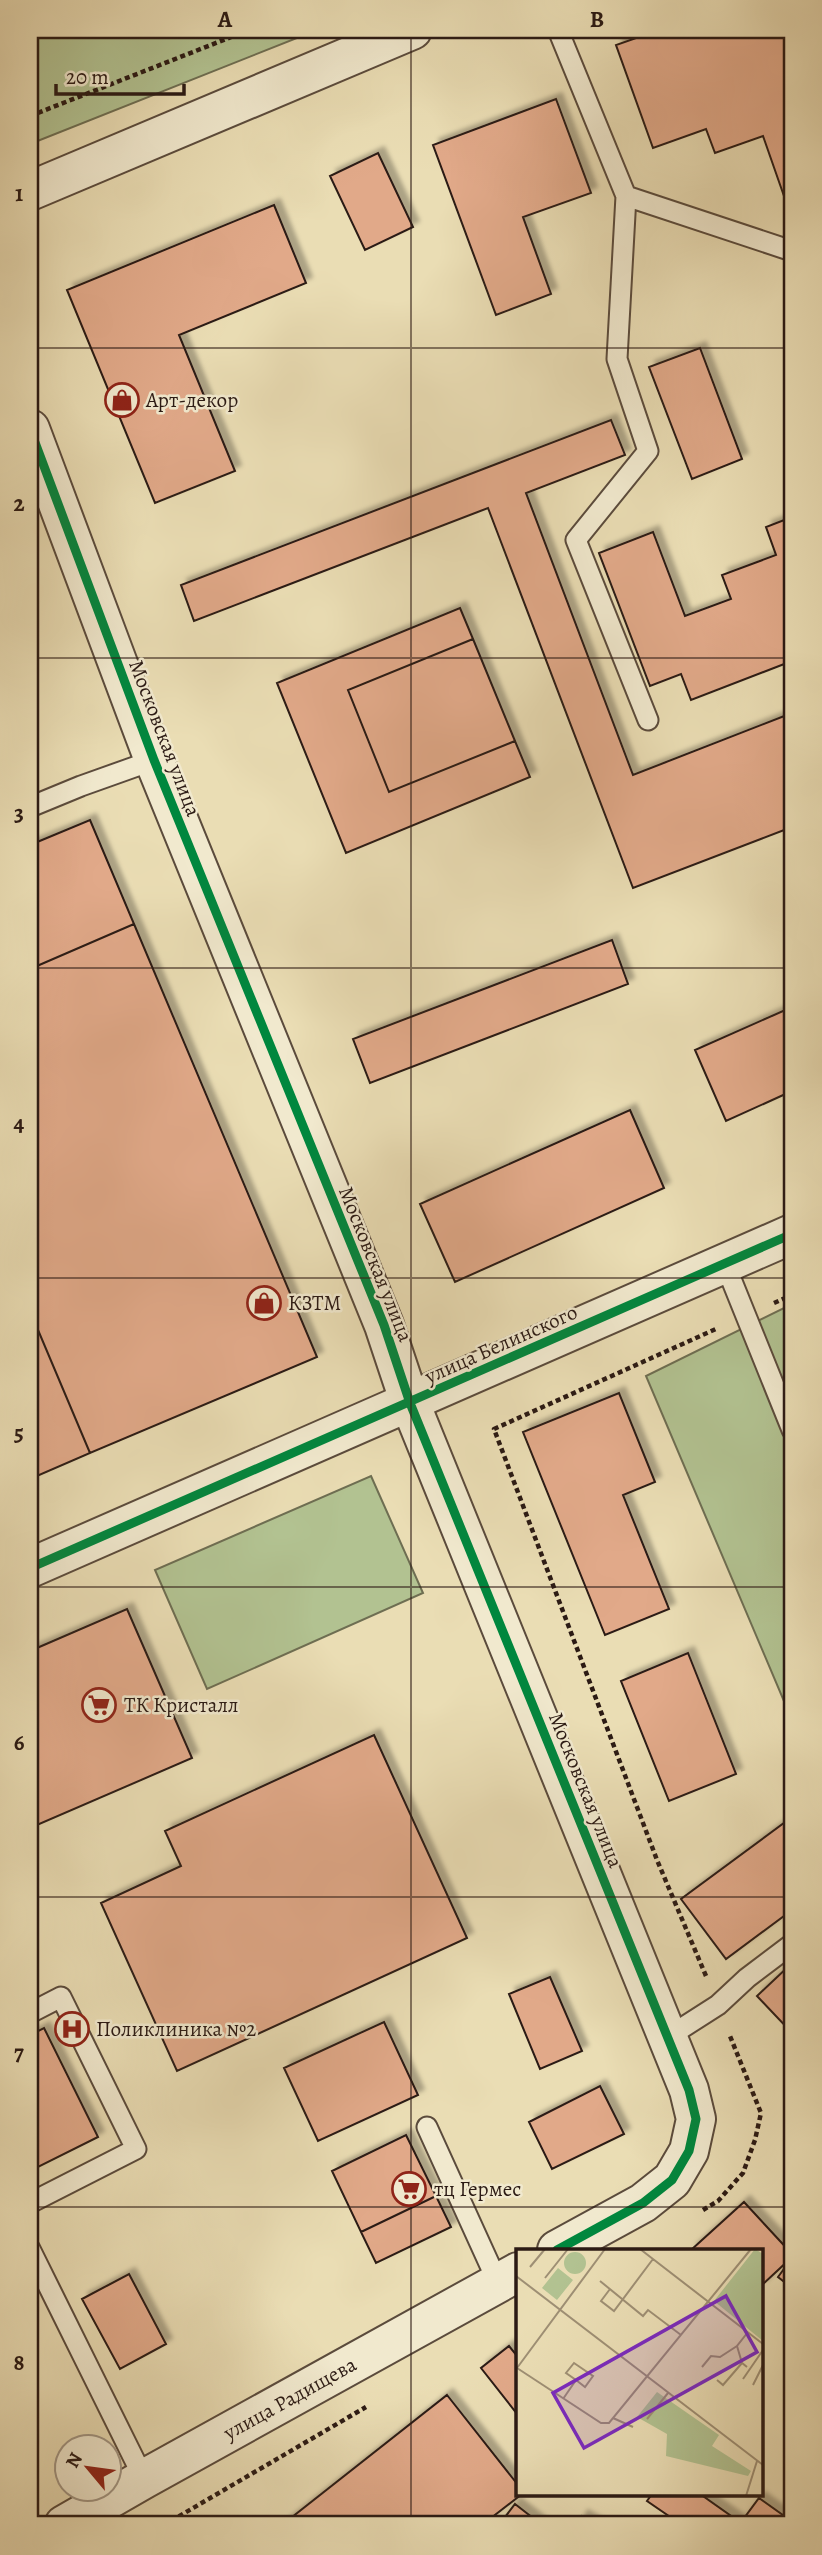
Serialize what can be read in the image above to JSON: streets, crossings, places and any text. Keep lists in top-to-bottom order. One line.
{"streets":{"street":["Московская улица","улица Белинского","улица Радищева"]},"crossings":[["Московская улица","улица Белинского"]],"places":{"shop":["Арт-декор","КЗТМ"],"supermarket":["ТК Кристалл","тц Гермес"],"hospital":["Поликлиника №2"]},"scale_bar":"20 m","north":"top left","grid":{"columns":["A","B"],"rows":["1","2","3","4","5","6","7","8"]}}
